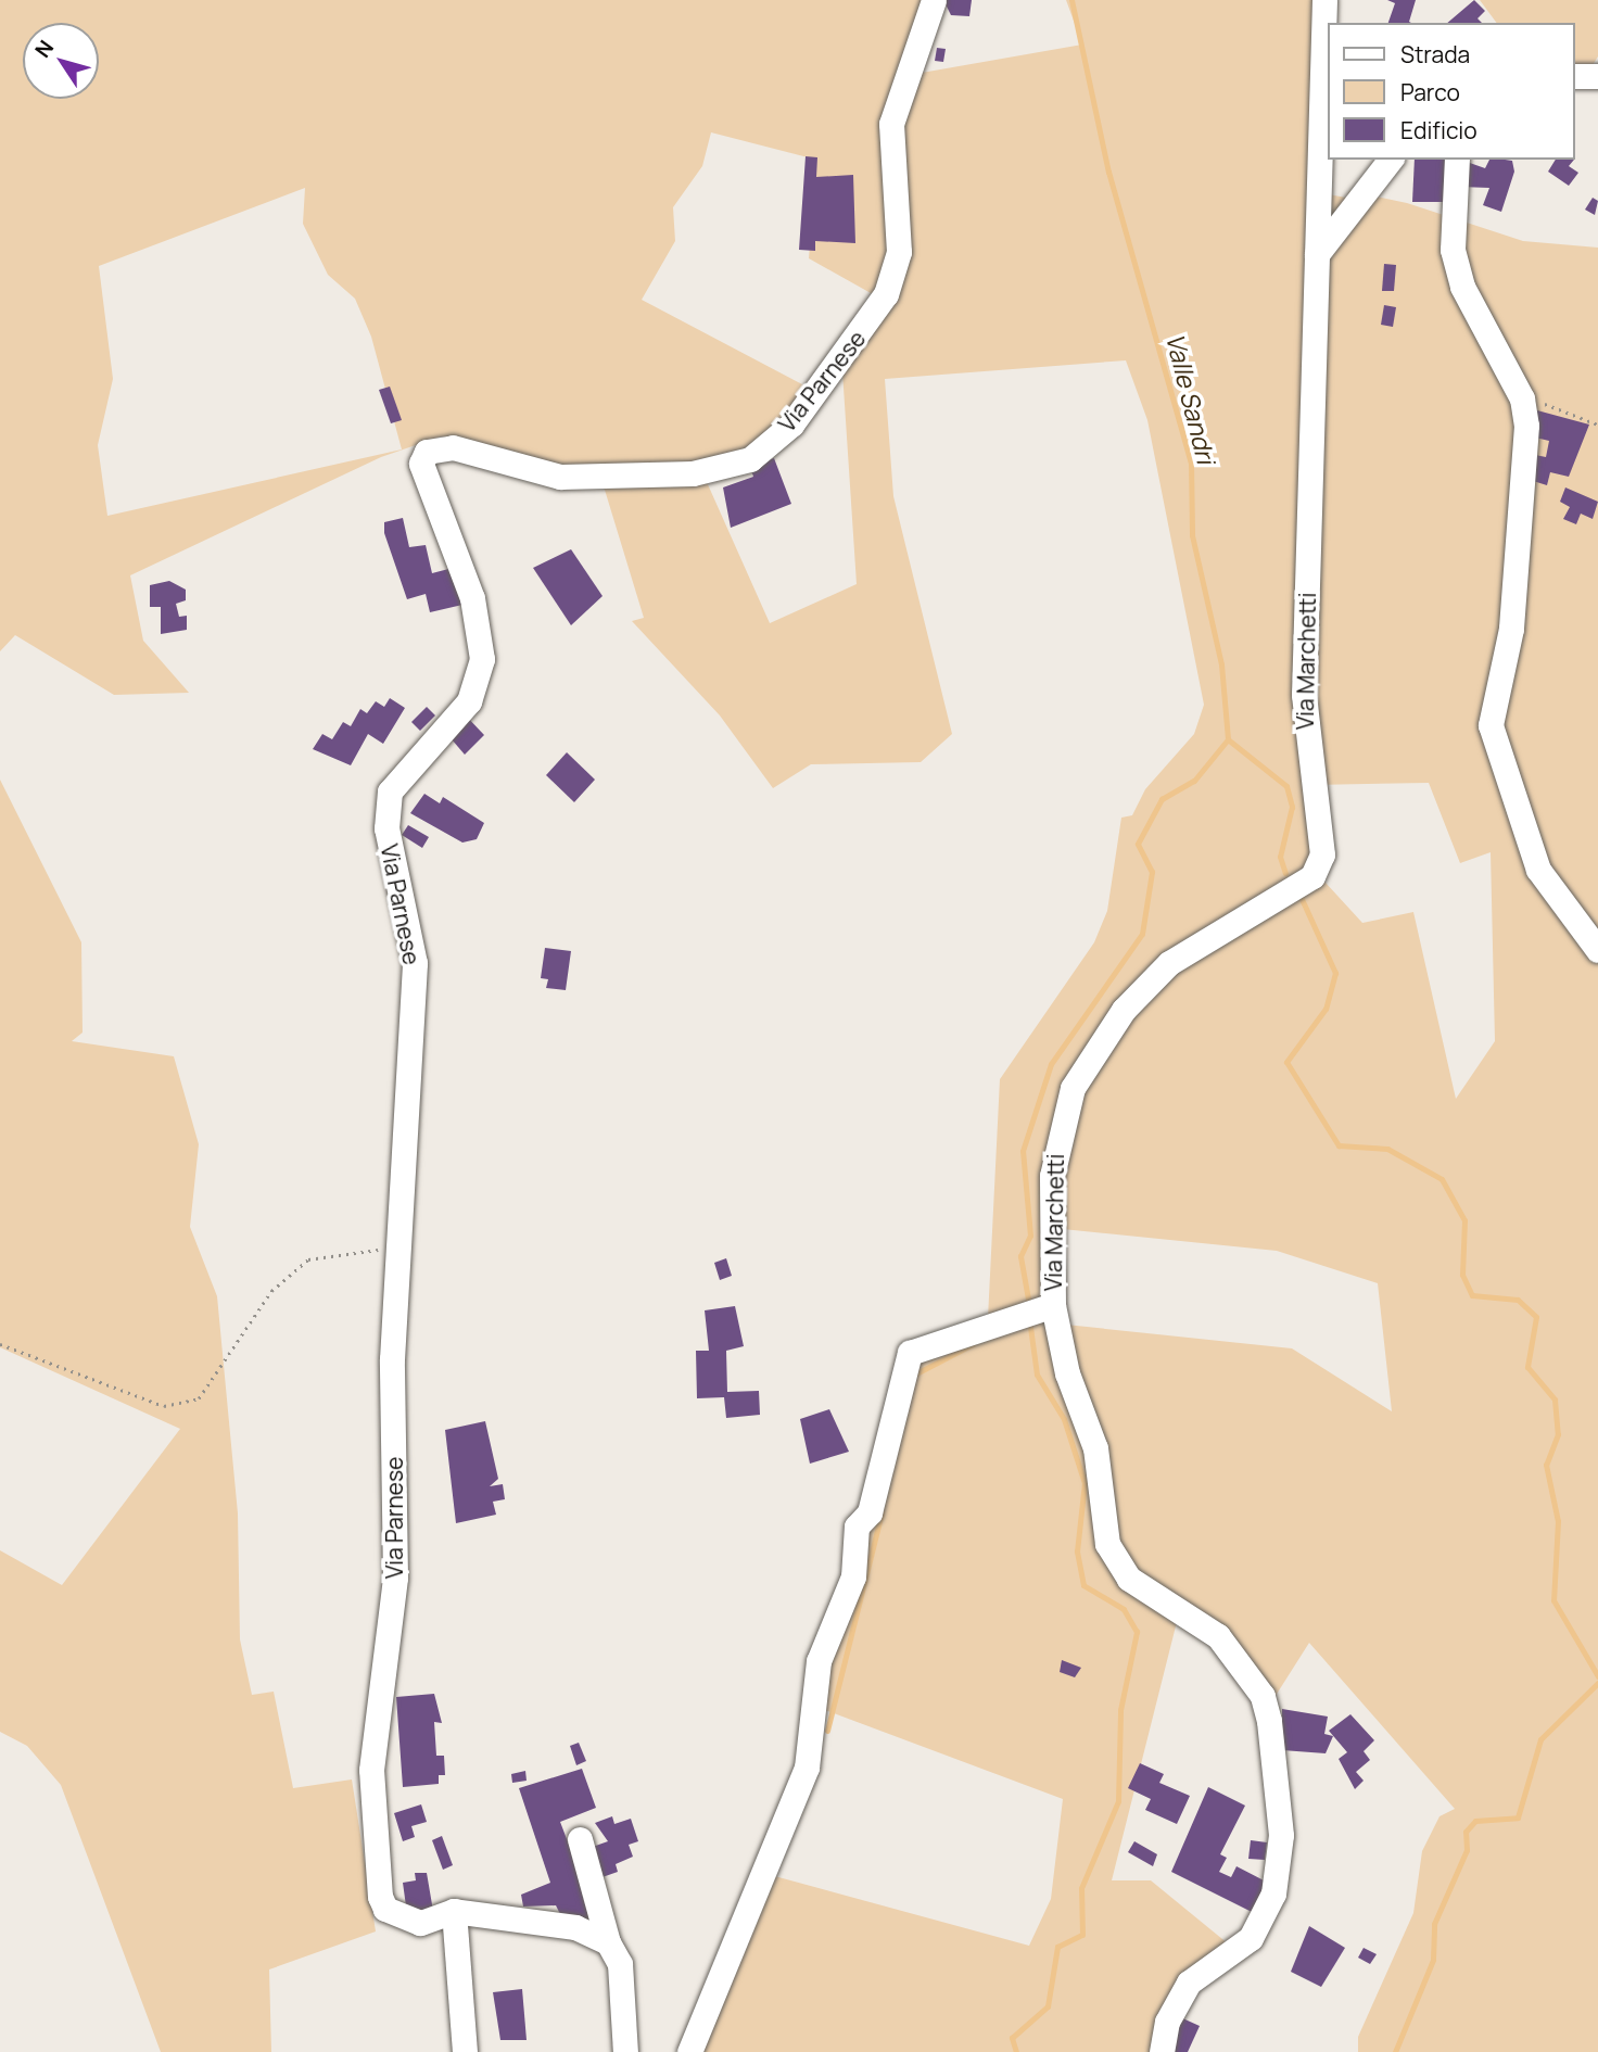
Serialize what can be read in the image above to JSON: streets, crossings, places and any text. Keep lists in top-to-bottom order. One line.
{"streets":{"street":["Via Parnese","Via Marchetti"]},"water":["Valle Sandri"],"legend":["Strada","Parco","Edificio"],"north":"top left"}
